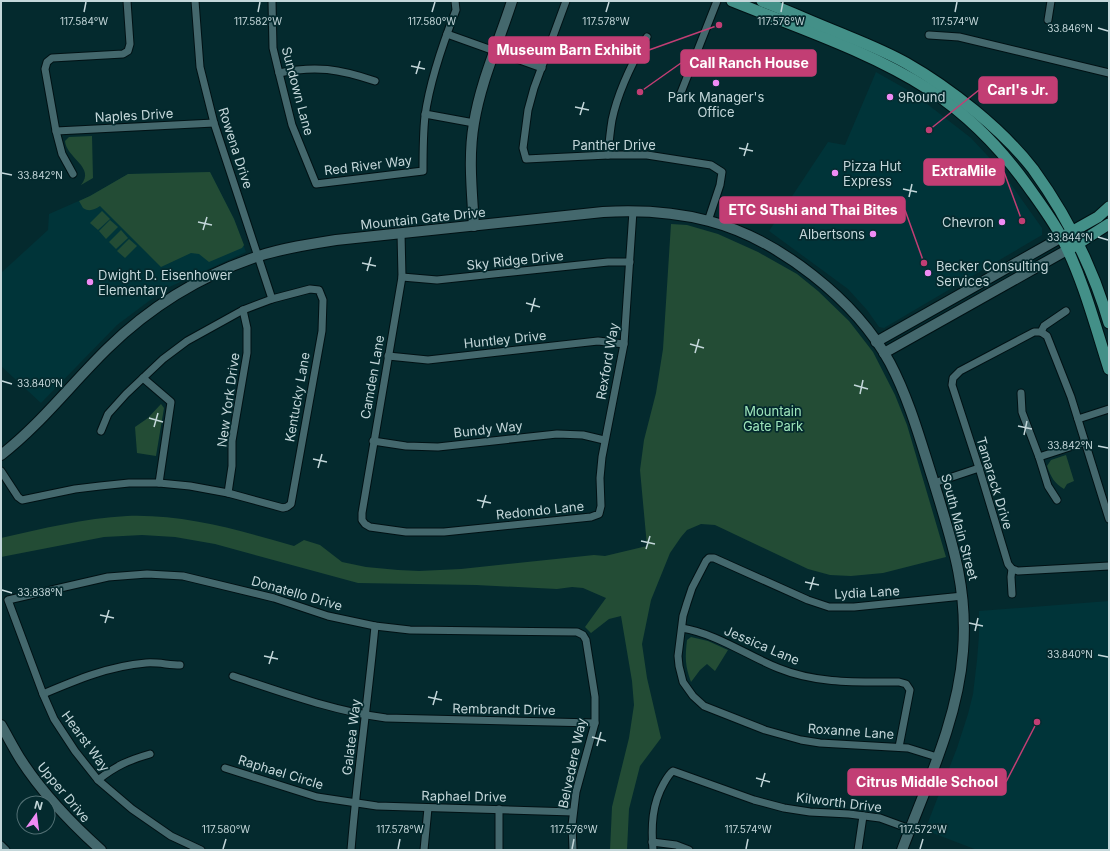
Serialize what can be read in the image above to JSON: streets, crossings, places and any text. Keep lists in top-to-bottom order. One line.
{"streets":{"main road":["Mountain Gate Drive","South Main Street","Upper Drive"],"street":["Sundown Lane","Naples Drive","Panther Drive","Rowena Drive","Red River Way","Sky Ridge Drive","Huntley Drive","Rexford Way","Camden Lane","Kentucky Lane","New York Drive","Bundy Way","Tamarack Drive","Redondo Lane","Lydia Lane","Donatello Drive","Jessica Lane","Rembrandt Drive","Roxanne Lane","Galatea Way","Hearst Way","Belvedere Way","Raphael Circle","Raphael Drive","Kilworth Drive"]},"crossings":[["Sundown Lane","Red River Way"],["Naples Drive","Rowena Drive"],["Panther Drive","Mountain Gate Drive"],["Rowena Drive","Mountain Gate Drive"],["Rowena Drive","Kentucky Lane"],["Mountain Gate Drive","Rexford Way"],["Mountain Gate Drive","Camden Lane"],["Mountain Gate Drive","South Main Street"],["Sky Ridge Drive","Rexford Way"],["Sky Ridge Drive","Camden Lane"],["Huntley Drive","Rexford Way"],["Huntley Drive","Camden Lane"],["Rexford Way","Bundy Way"],["Rexford Way","Redondo Lane"],["Camden Lane","Bundy Way"],["Camden Lane","Redondo Lane"],["Kentucky Lane","New York Drive"],["South Main Street","Lydia Lane"],["South Main Street","Roxanne Lane"],["South Main Street","Kilworth Drive"],["Lydia Lane","Jessica Lane"],["Lydia Lane","Roxanne Lane"],["Donatello Drive","Galatea Way"],["Donatello Drive","Hearst Way"],["Donatello Drive","Belvedere Way"],["Jessica Lane","Roxanne Lane"],["Rembrandt Drive","Galatea Way"],["Rembrandt Drive","Belvedere Way"],["Galatea Way","Raphael Circle"],["Galatea Way","Raphael Drive"],["Belvedere Way","Raphael Drive"],["Raphael Circle","Raphael Drive"]],"parks":["Mountain Gate Park"],"places":["Museum Barn Exhibit","Park Manager's Office","Call Ranch House","9Round","Carl's Jr.","Pizza Hut Express","ExtraMile","Chevron","Albertsons","ETC Sushi and Thai Bites","Becker Consulting Services","Dwight D. Eisenhower Elementary","Citrus Middle School"],"north":"top","coordinates":["117.584°W","117.582°W","117.580°W","117.578°W","117.576°W","117.574°W","33.846°N","33.842°N","33.844°N","33.840°N","33.838°N","117.572°W"]}
